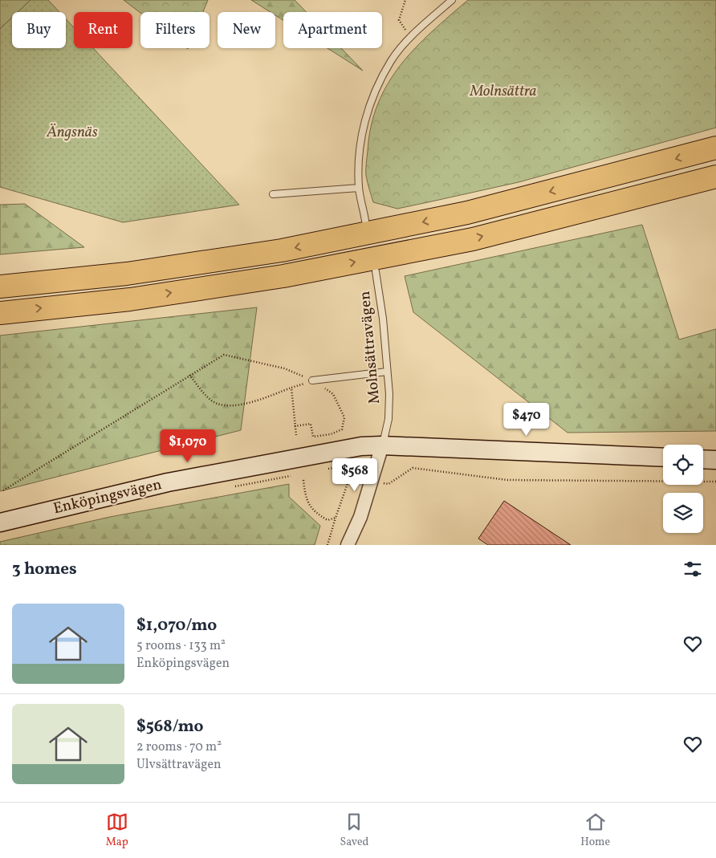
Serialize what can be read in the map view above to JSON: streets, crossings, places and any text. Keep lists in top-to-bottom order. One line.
{"streets":{"street":["Enköpingsvägen"],"lane":["Molnsättravägen"]},"crossings":[["Molnsättravägen","Enköpingsvägen"]],"parks":["Molnsättra","Ängsnäs"],"page":{"chip":["Buy","Rent","Filters","New","Apartment"],"price":["$470","$1,070","$568"],"heading":"3 homes","list":[{"name":"$1,070/mo","note":"5 rooms · 133 m² · Enköpingsvägen"},{"name":"$568/mo","note":"2 rooms · 70 m² · Ulvsättravägen"}],"tabs":["Map","Saved","Home"]}}
